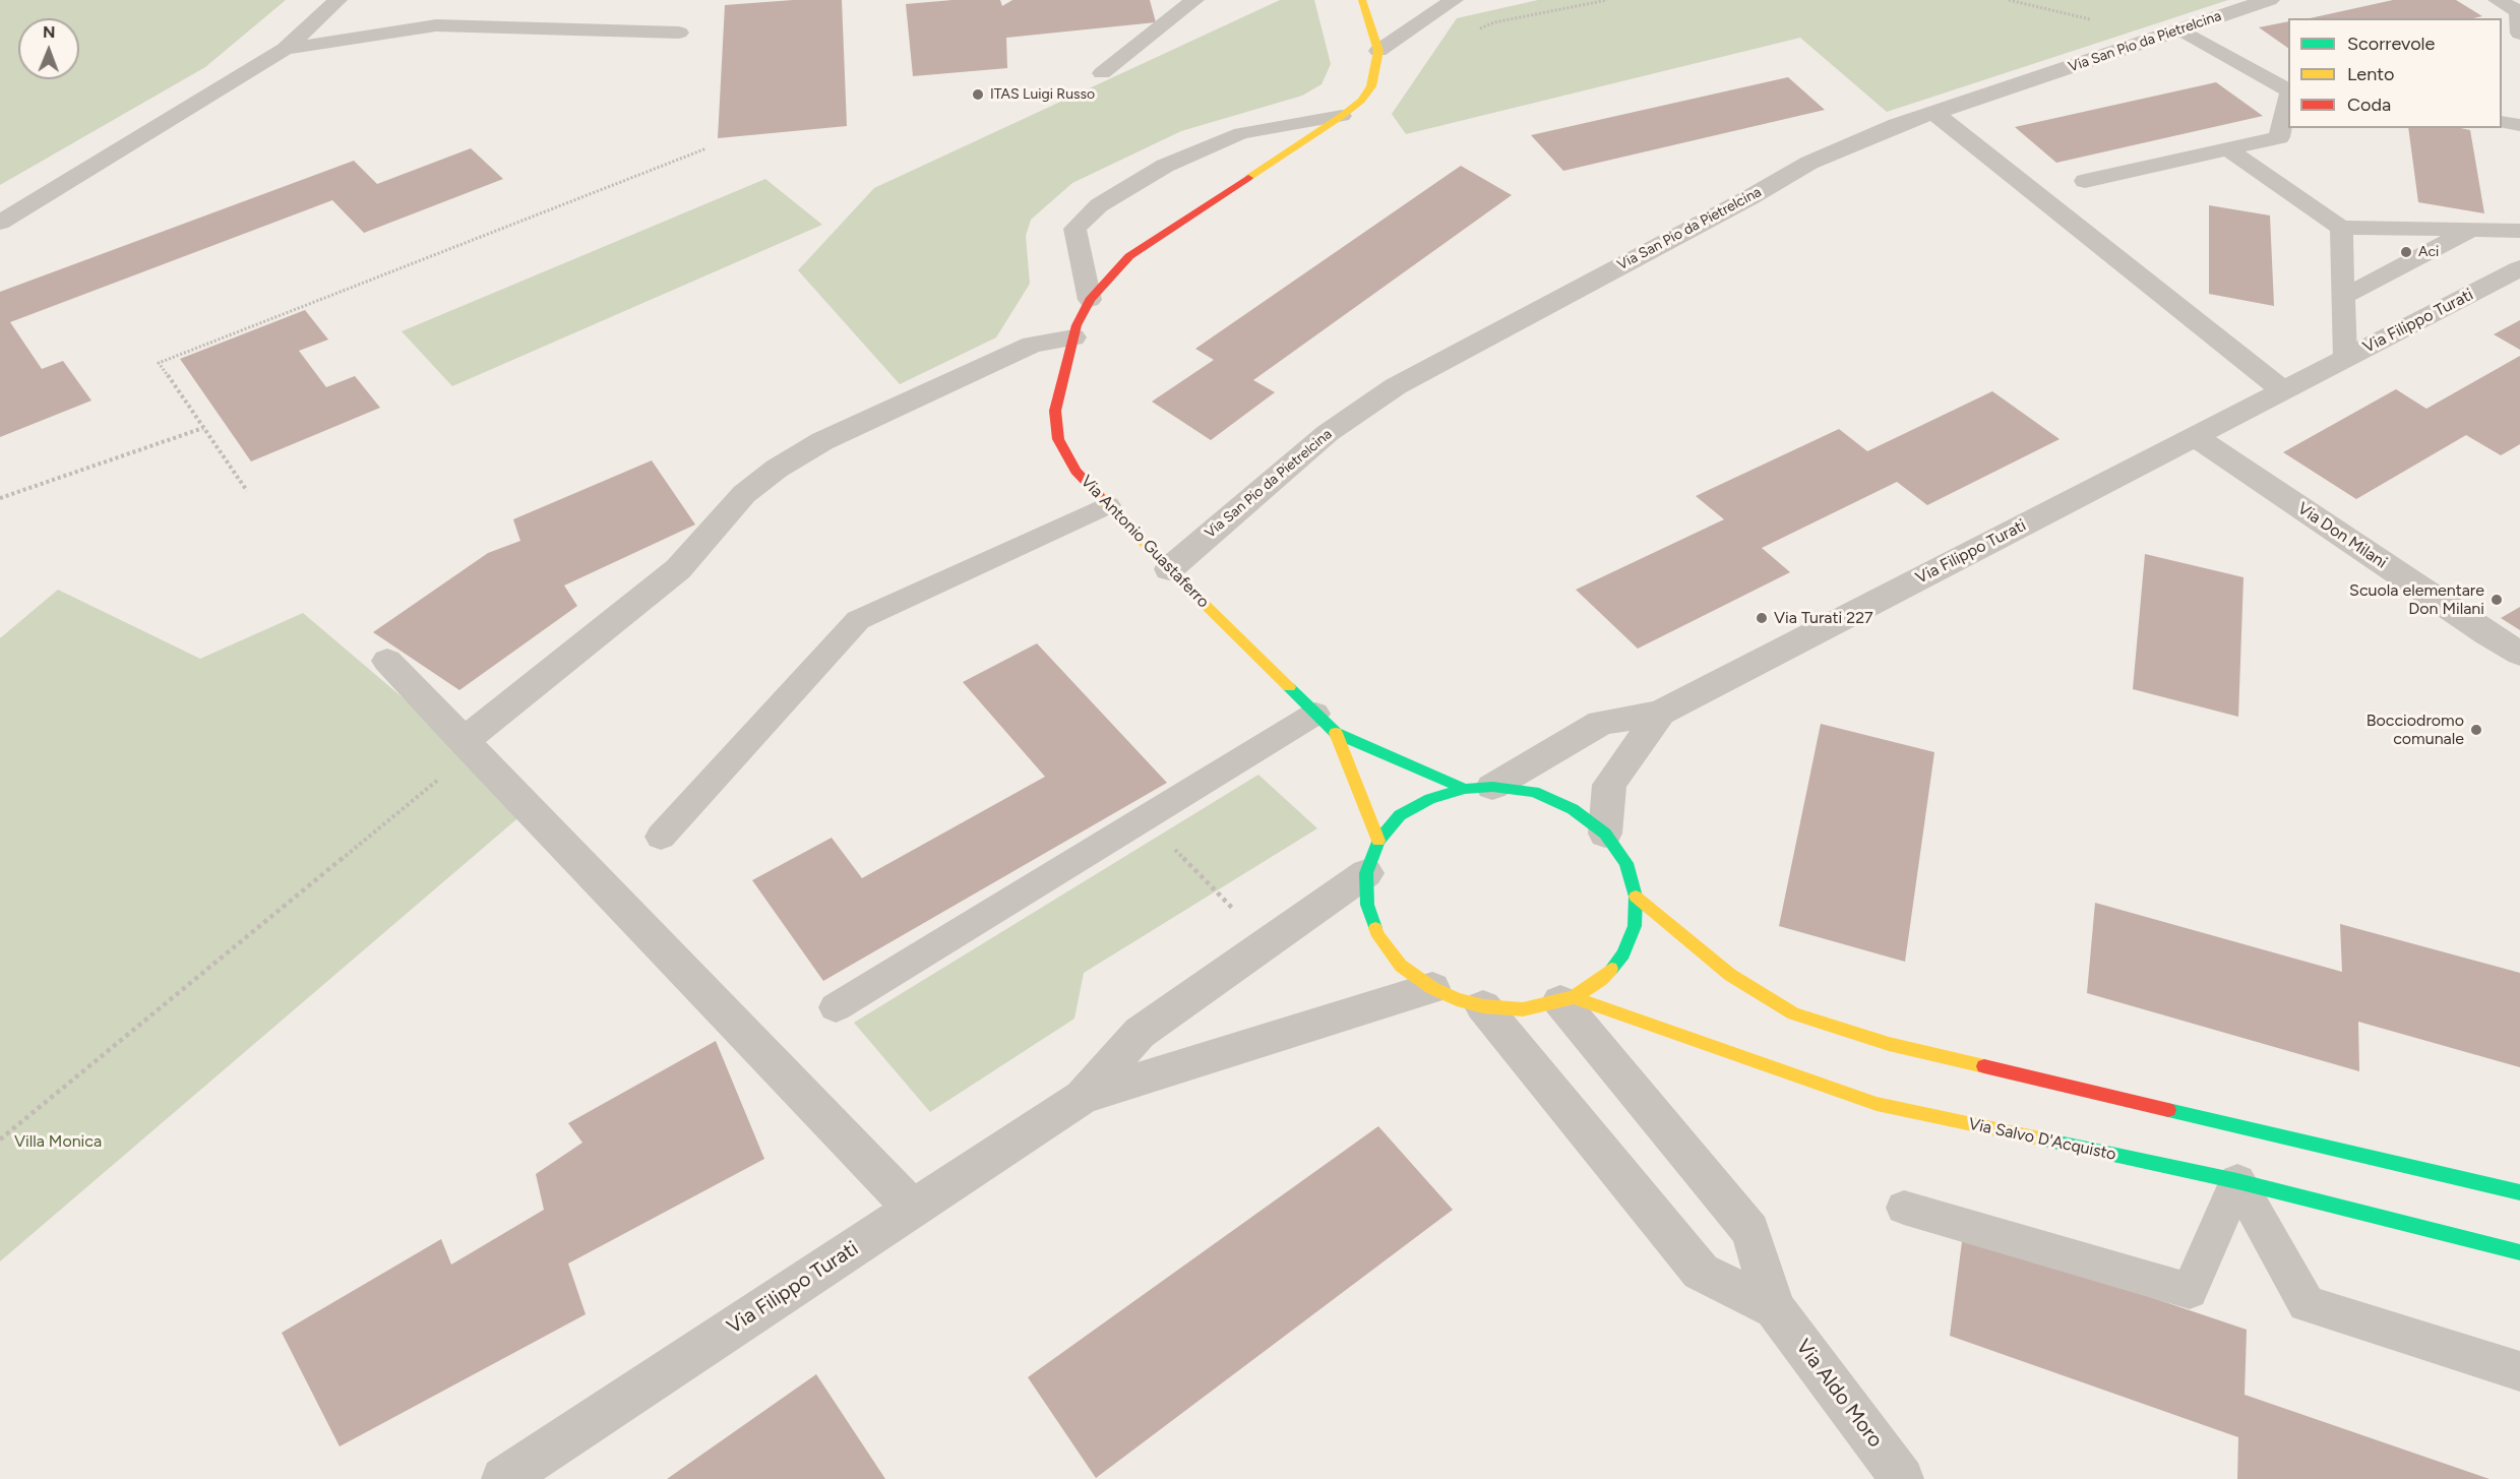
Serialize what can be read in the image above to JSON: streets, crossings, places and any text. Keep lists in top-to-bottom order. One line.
{"streets":{"street":["Via San Pio da Pietrelcina","Via Filippo Turati","Via Don Milani","Via Antonio Guastaferro","Via Salvo D'Acquisto","Via Aldo Moro"]},"crossings":[["Via San Pio da Pietrelcina","Via Antonio Guastaferro"],["Via Filippo Turati","Via Don Milani"]],"parks":["Villa Monica"],"places":["ITAS Luigi Russo","Aci","Scuola elementare Don Milani","Via Turati 227","Bocciodromo comunale"],"legend":["Scorrevole","Lento","Coda"],"north":"top"}
